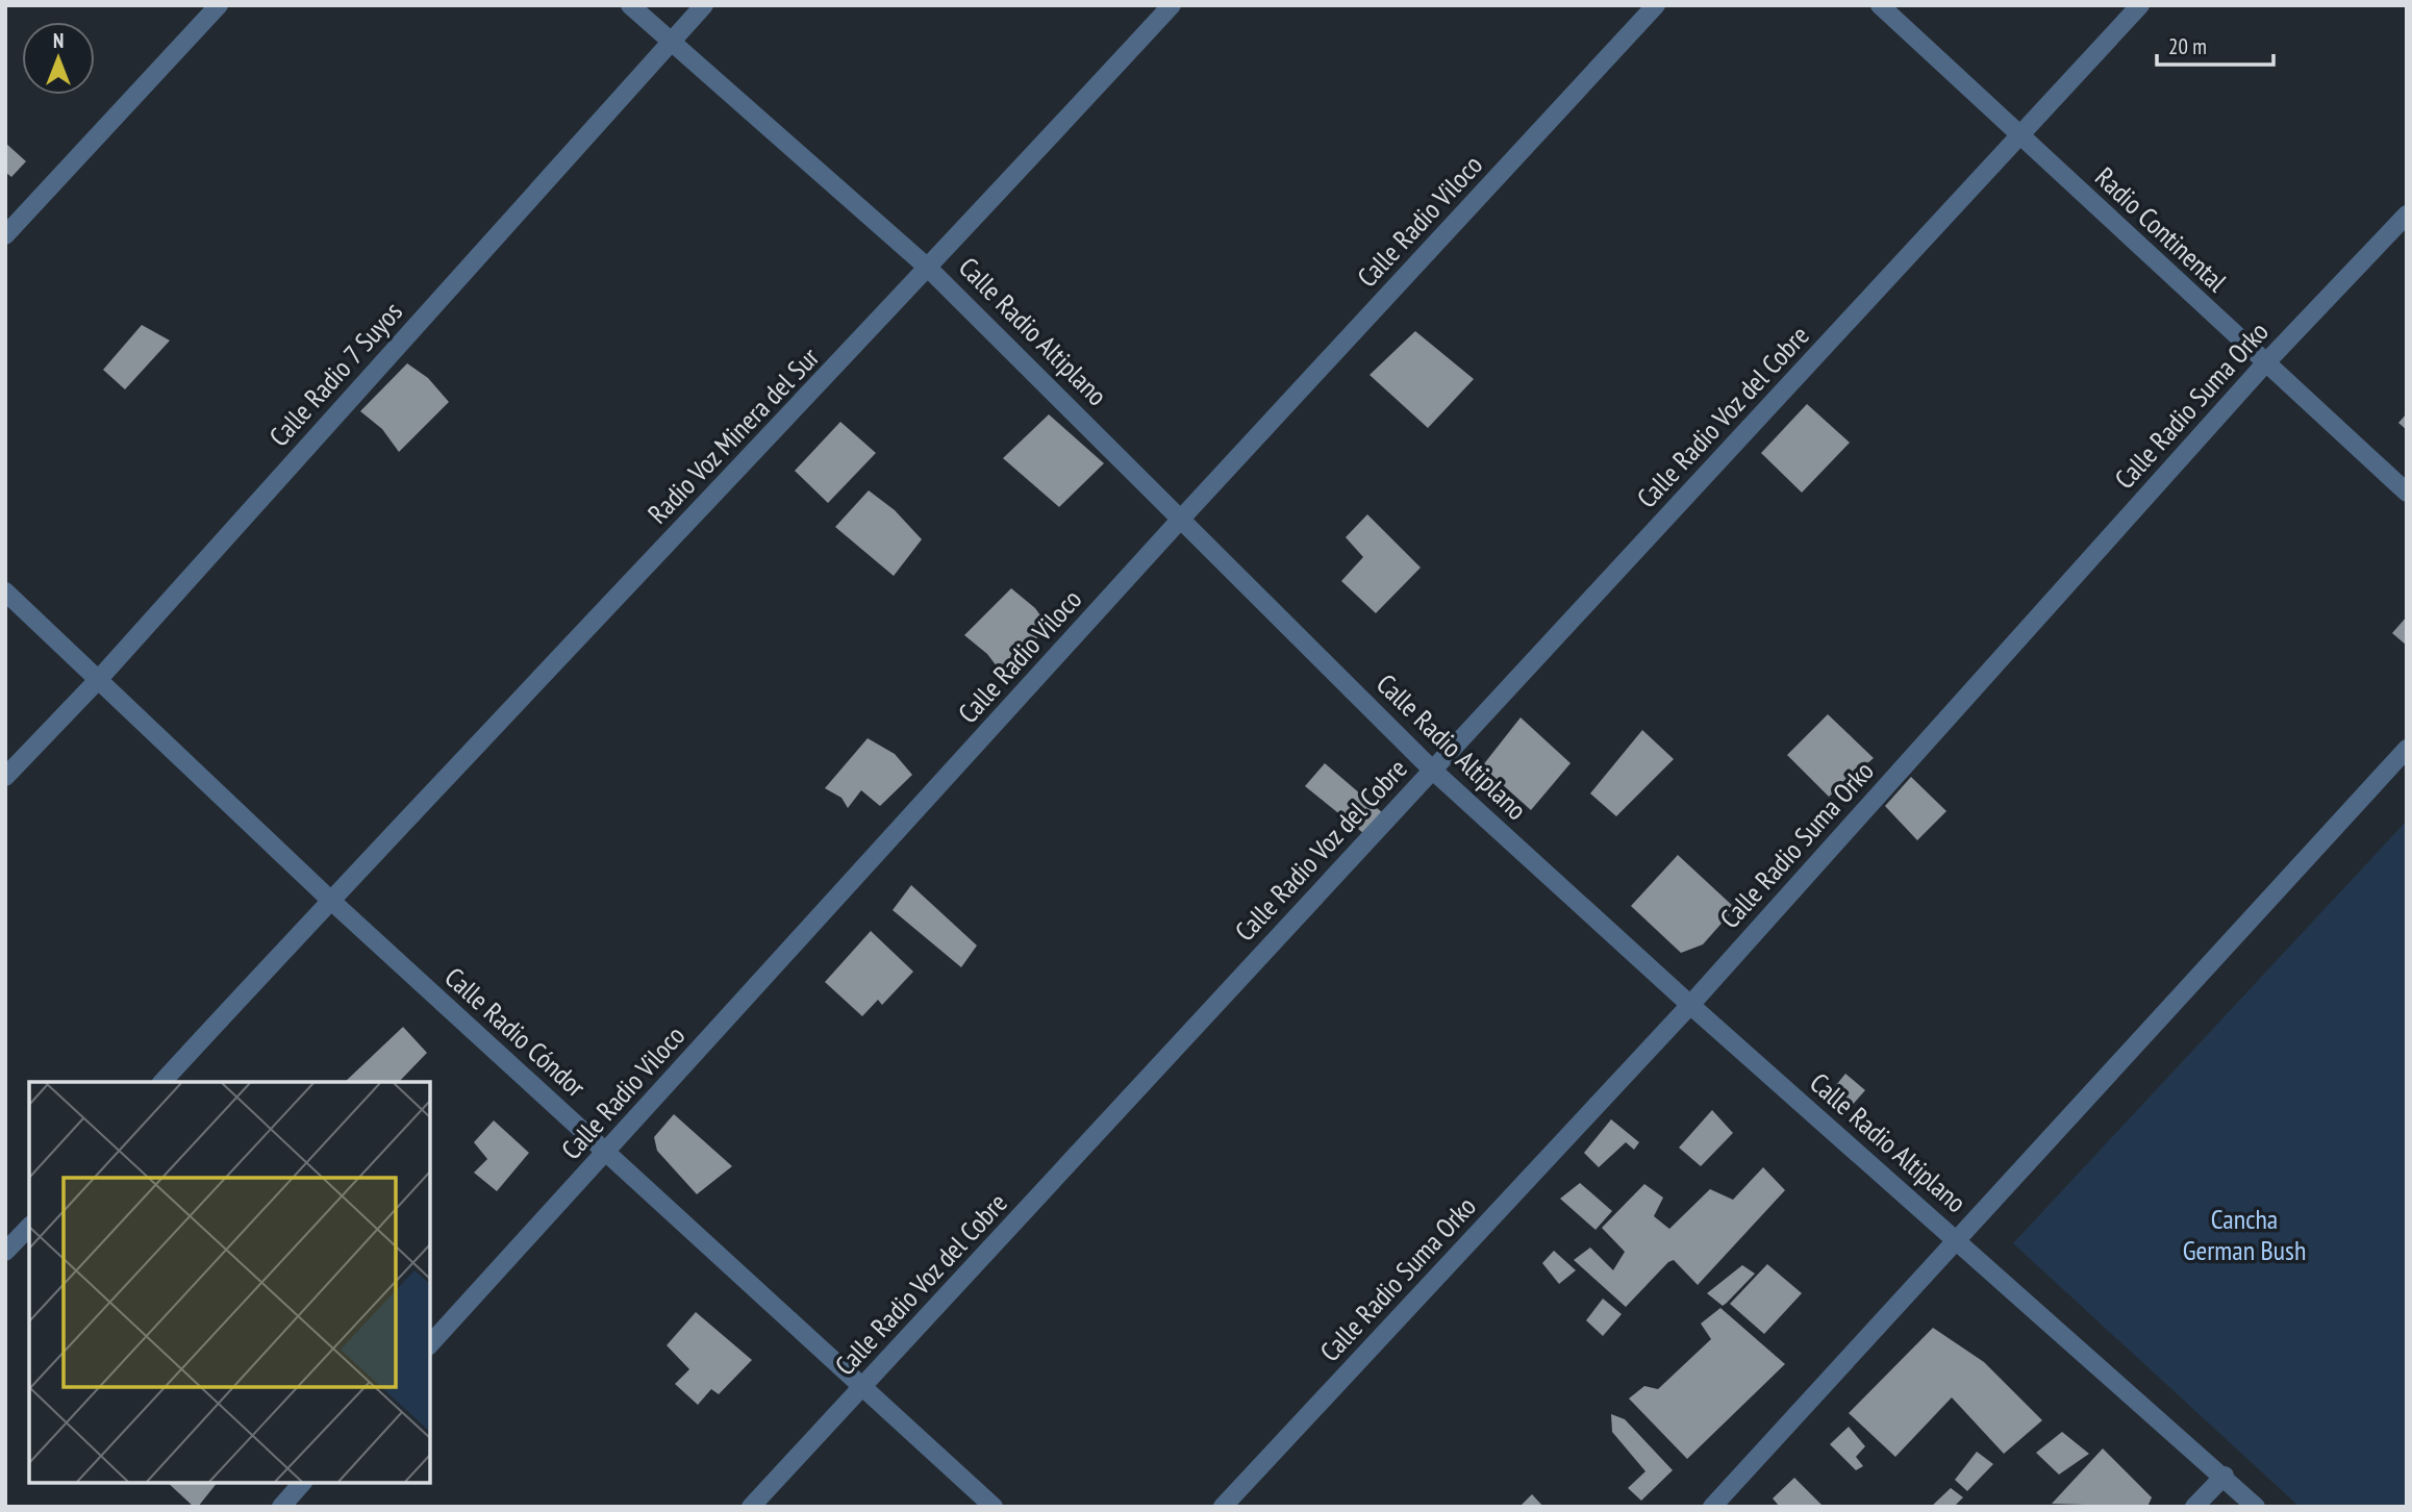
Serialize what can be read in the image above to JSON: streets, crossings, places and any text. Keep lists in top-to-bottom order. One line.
{"streets":{"street":["Calle Radio Viloco","Radio Continental","Calle Radio Altiplano","Calle Radio 7 Suyos","Calle Radio Suma Orko","Calle Radio Voz del Cobre","Radio Voz Minera del Sur","Calle Radio Cóndor"]},"crossings":[["Calle Radio Viloco","Calle Radio Altiplano"],["Calle Radio Viloco","Calle Radio Cóndor"],["Radio Continental","Calle Radio Suma Orko"],["Radio Continental","Calle Radio Voz del Cobre"],["Calle Radio Altiplano","Calle Radio 7 Suyos"],["Calle Radio Altiplano","Calle Radio Suma Orko"],["Calle Radio Altiplano","Calle Radio Voz del Cobre"],["Calle Radio Altiplano","Radio Voz Minera del Sur"],["Calle Radio 7 Suyos","Calle Radio Cóndor"],["Calle Radio Voz del Cobre","Calle Radio Cóndor"],["Radio Voz Minera del Sur","Calle Radio Cóndor"]],"parks":["Cancha German Bush"],"scale_bar":"20 m","north":"top"}
